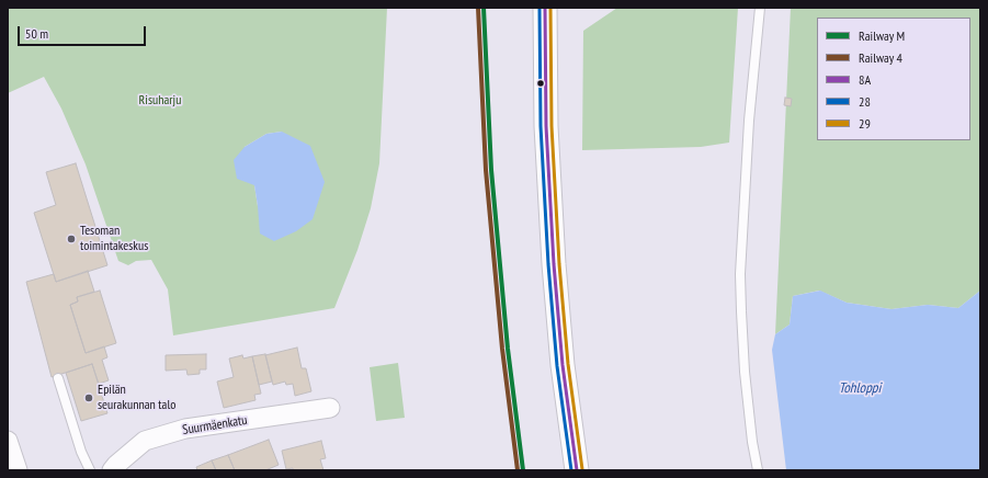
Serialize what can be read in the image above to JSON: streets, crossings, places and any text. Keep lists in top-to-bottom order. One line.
{"streets":{"street":["Suurmäenkatu"]},"water":["Tohloppi"],"parks":["Risuharju"],"places":["Tesoman toimintakeskus","Epilän seurakunnan talo"],"lines":["rail line M","rail line 4","transit line 8A","transit line 28","transit line 29"],"legend":["Railway M","Railway 4","8A","28","29"],"scale_bar":"50 m"}
